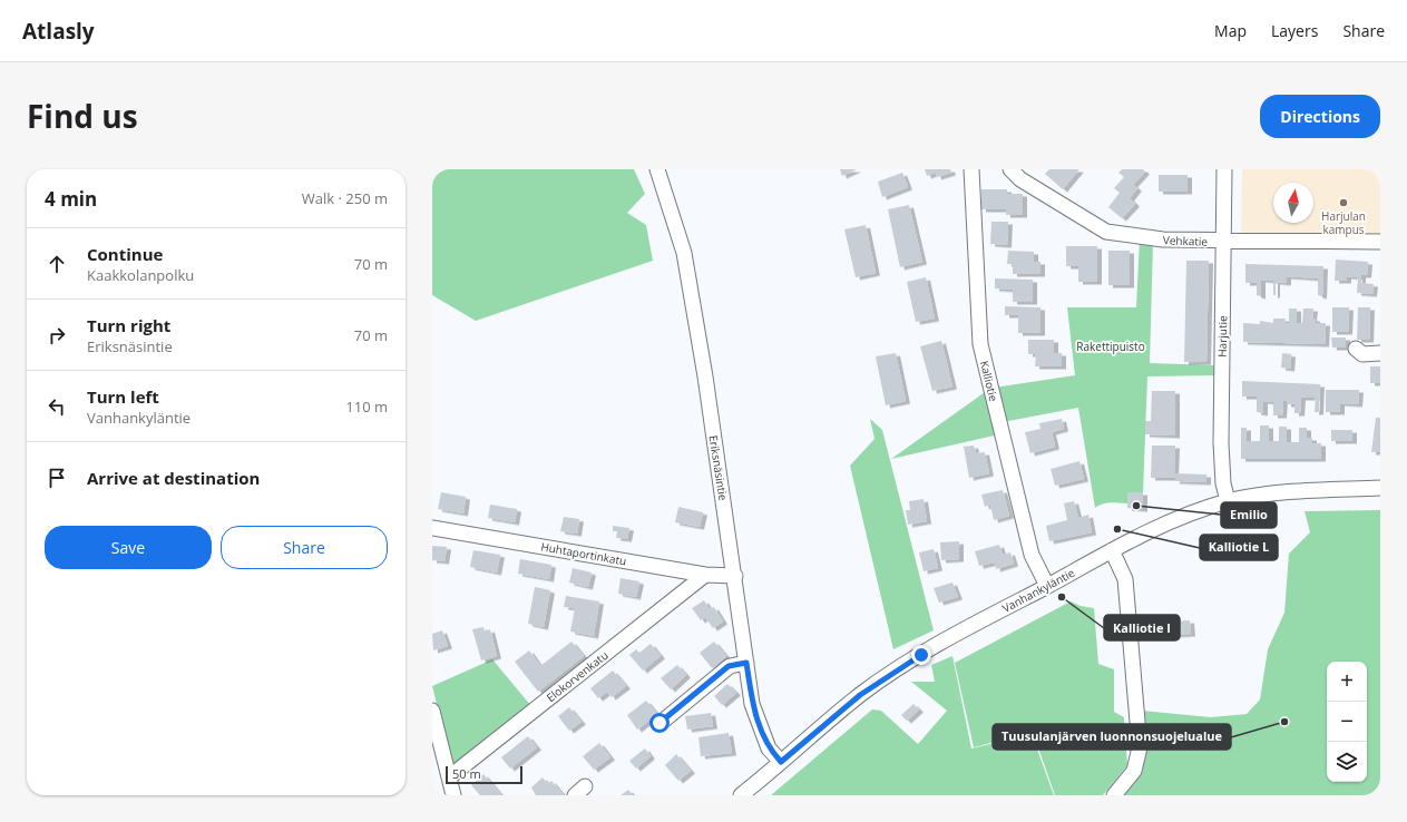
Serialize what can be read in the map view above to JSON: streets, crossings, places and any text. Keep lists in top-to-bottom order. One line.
{"streets":{"street":["Vehkatie","Harjutie","Kalliotie","Eriksnäsintie","Huhtaportinkatu","Vanhankyläntie","Elokorvenkatu"]},"crossings":[["Vehkatie","Harjutie"],["Harjutie","Vanhankyläntie"],["Kalliotie","Vanhankyläntie"],["Eriksnäsintie","Huhtaportinkatu"],["Eriksnäsintie","Vanhankyläntie"],["Huhtaportinkatu","Elokorvenkatu"]],"parks":["Rakettipuisto"],"places":["Harjulan kampus","Emilio","Kalliotie L","Kalliotie I","Tuusulanjärven luonnonsuojelualue"],"scale_bar":"50 m","north":"top","page":{"header":"Atlasly","nav":["Map","Layers","Share"],"title":"Find us","buttons":["Directions",["Save","Share"]],"heading":["4 min","Walk · 250 m"],"list":[["Continue","Kaakkolanpolku","70 m"],["Turn right","Eriksnäsintie","70 m"],["Turn left","Vanhankyläntie","110 m"],"Arrive at destination"],"map_buttons":["+","−"],"scale":"50 m"}}
